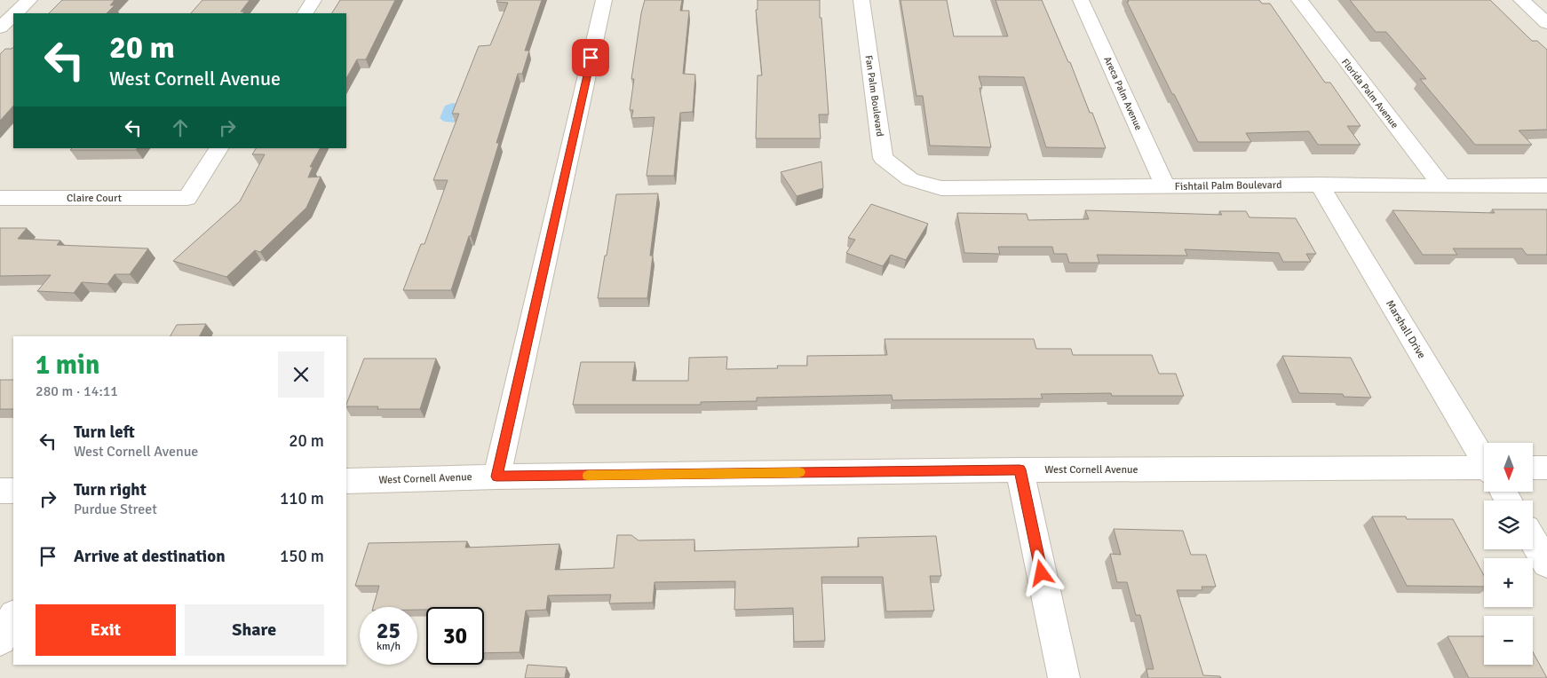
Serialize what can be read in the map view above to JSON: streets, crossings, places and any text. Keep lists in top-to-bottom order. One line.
{"streets":{"street":["Areca Palm Avenue","Florida Palm Avenue","Fan Palm Boulevard","Fishtail Palm Boulevard","Claire Court","Marshall Drive","West Cornell Avenue"]},"crossings":[["Areca Palm Avenue","Fishtail Palm Boulevard"],["Florida Palm Avenue","Fishtail Palm Boulevard"],["Fan Palm Boulevard","Fishtail Palm Boulevard"],["Fishtail Palm Boulevard","Marshall Drive"]],"north":"bottom","page":{"turn":["20 m","West Cornell Avenue"],"heading":["1 min","280 m · 14:11"],"list":[{"name":"Turn left","note":"West Cornell Avenue","value":"20 m"},{"name":"Turn right","note":"Purdue Street","value":"110 m"},{"name":"Arrive at destination","value":"150 m"}],"map_buttons":["+","−"],"buttons":["Exit","Share"],"speed":"25 km/h","limit":"30"}}
